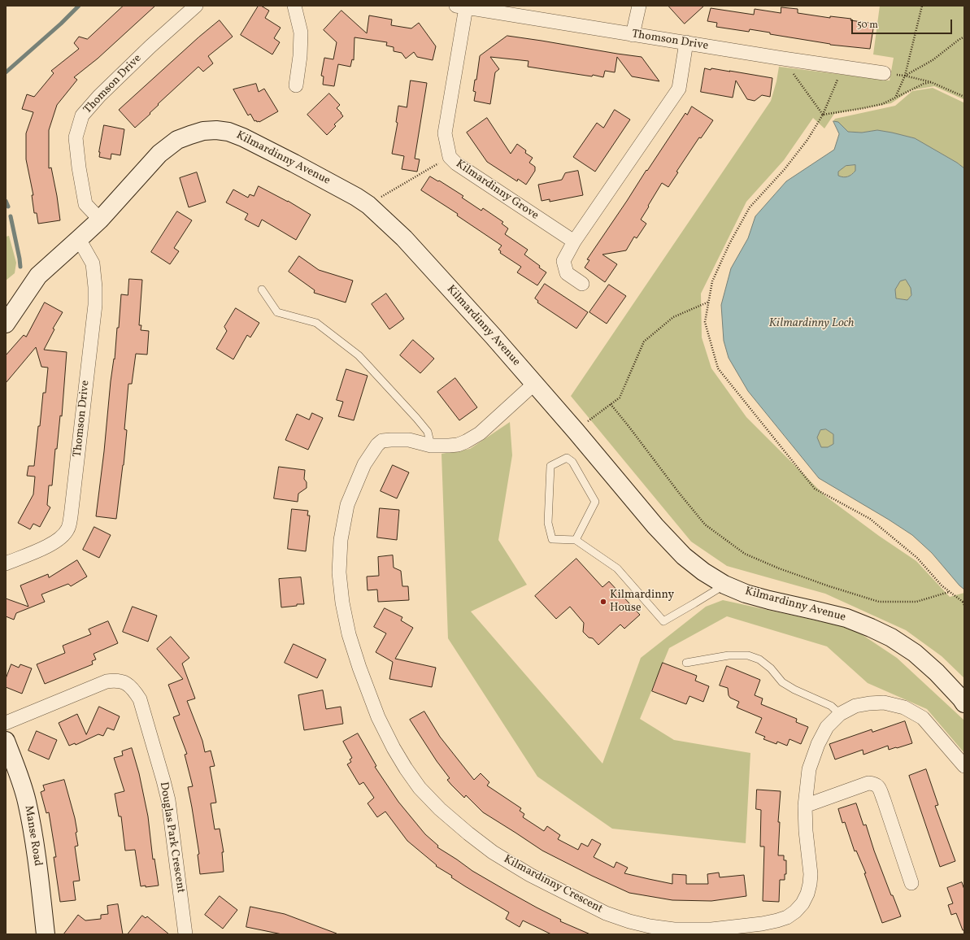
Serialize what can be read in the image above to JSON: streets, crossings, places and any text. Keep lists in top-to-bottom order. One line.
{"streets":{"street":["Thomson Drive","Kilmardinny Avenue","Kilmardinny Grove","Manse Road","Douglas Park Crescent","Kilmardinny Crescent"]},"crossings":[["Thomson Drive","Kilmardinny Avenue"],["Thomson Drive","Kilmardinny Grove"],["Kilmardinny Avenue","Kilmardinny Crescent"]],"water":["Kilmardinny Loch"],"places":["Kilmardinny House"],"scale_bar":"50 m"}
